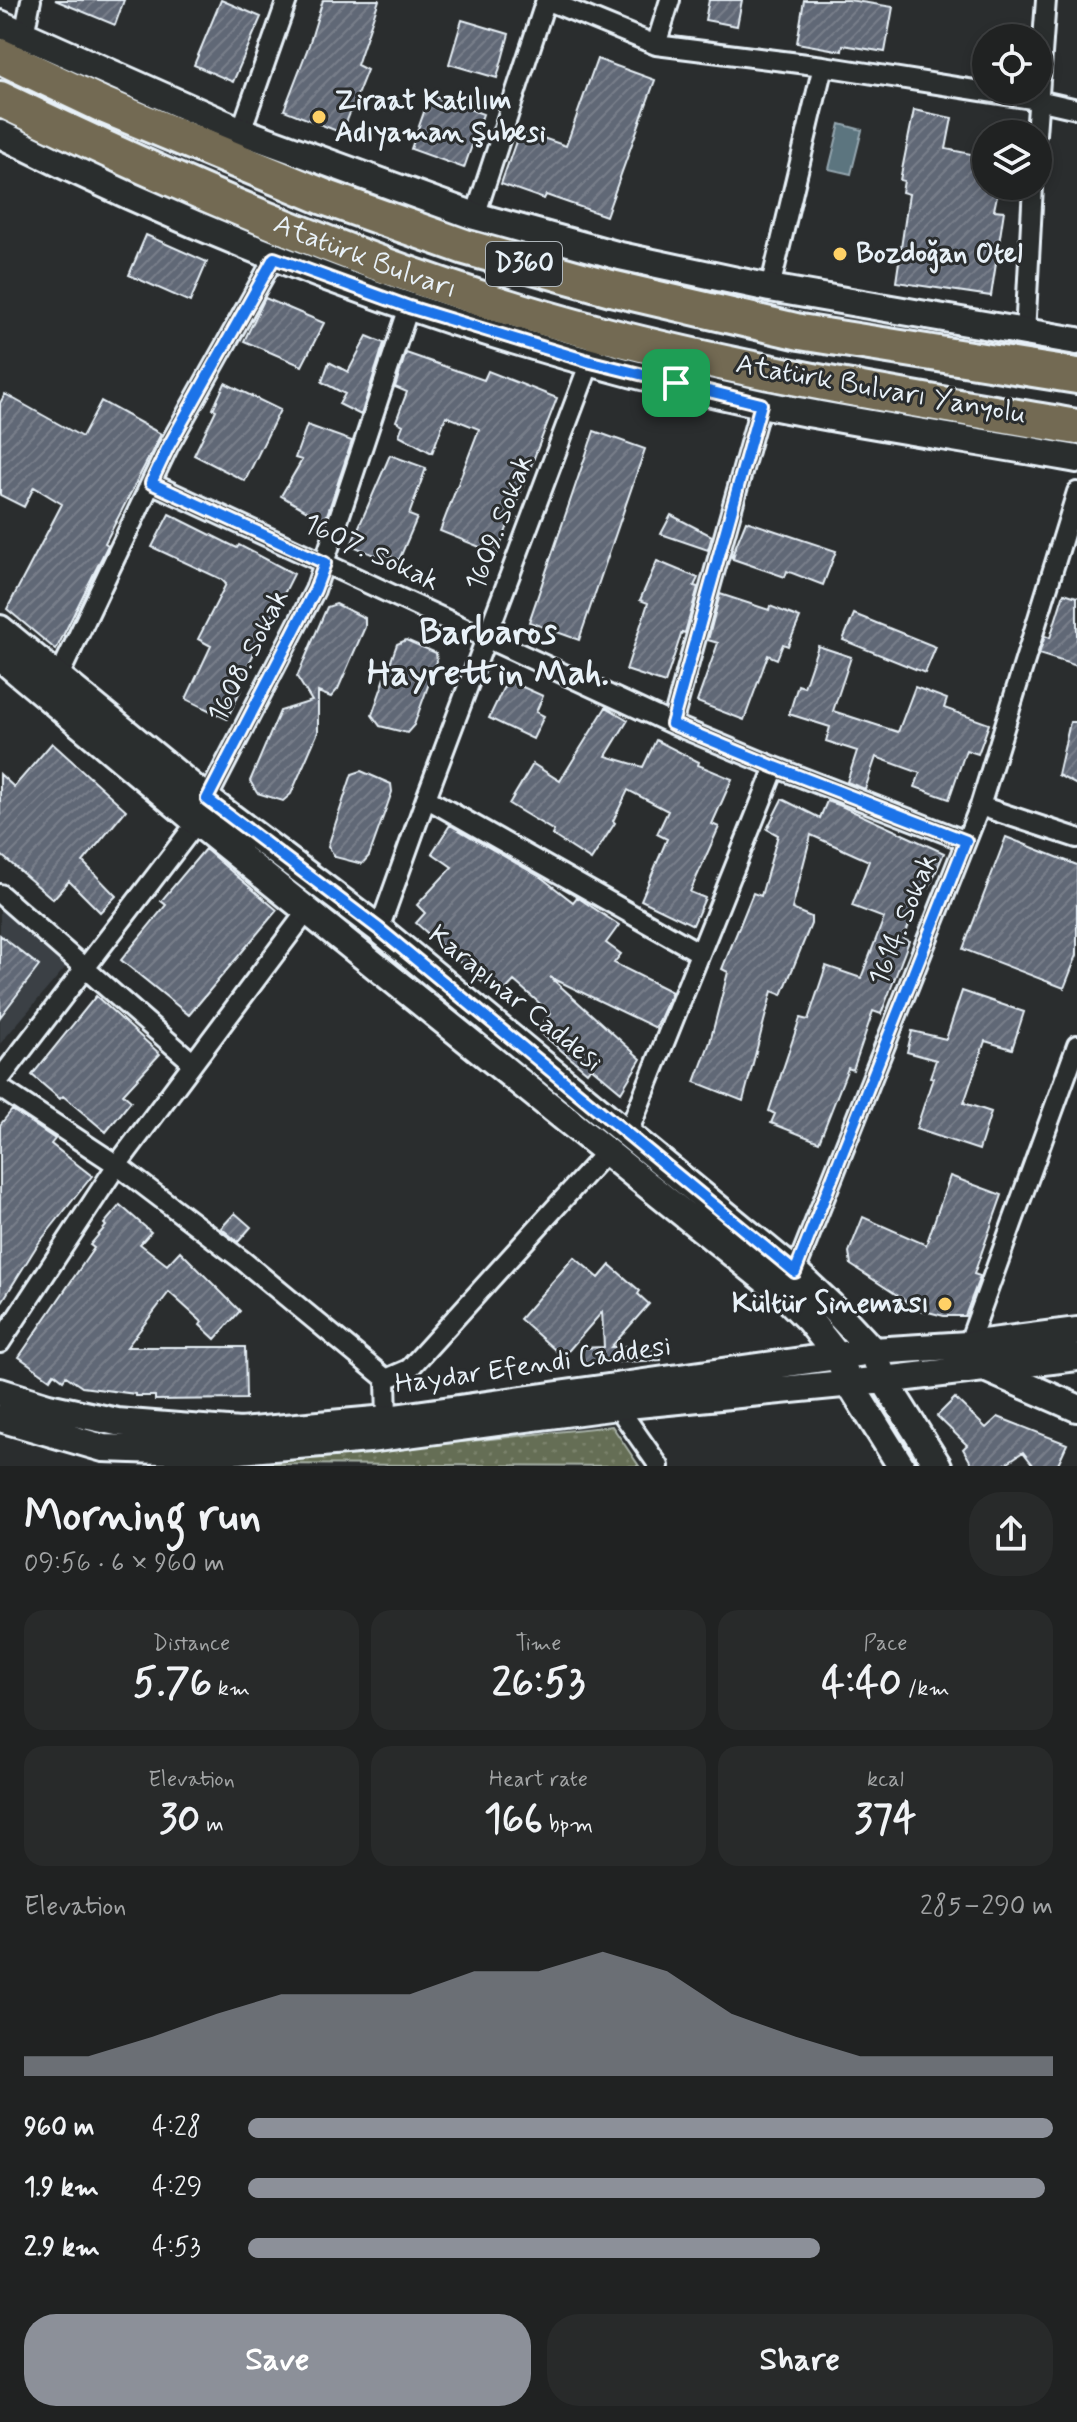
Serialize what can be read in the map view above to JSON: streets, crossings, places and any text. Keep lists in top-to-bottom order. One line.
{"streets":{"highway":["Atatürk Bulvarı","D360"],"main road":["Atatürk Bulvarı Yanyolu","Karapınar Caddesi","Haydar Efendi Caddesi"],"street":["1609. Sokak","1607. Sokak","1608. Sokak","1614. Sokak"]},"crossings":[["Atatürk Bulvarı","Atatürk Bulvarı Yanyolu"],["Atatürk Bulvarı","1609. Sokak"],["Atatürk Bulvarı Yanyolu","1609. Sokak"],["Atatürk Bulvarı Yanyolu","1608. Sokak"],["1609. Sokak","1607. Sokak"],["1609. Sokak","Karapınar Caddesi"],["1607. Sokak","1608. Sokak"],["1607. Sokak","1614. Sokak"],["1608. Sokak","Karapınar Caddesi"],["1614. Sokak","Karapınar Caddesi"],["Karapınar Caddesi","Haydar Efendi Caddesi"]],"districts":["Barbaros Hayrettin Mah."],"places":["Ziraat Katılım Adıyaman Şubesi","Bozdoğan Otel","Kültür Sineması"],"page":{"heading":["Morning run","09:56 · 6 × 960 m"],"stats":[["Distance","5.76 km"],["Time","26:53"],["Pace","4:40 /km"],["Elevation","30 m"],["Heart rate","166 bpm"],["kcal","374"]],"chart":["Elevation","285–290 m"],"list":[{"name":"960 m","note":"4:28"},{"name":"1.9 km","note":"4:29"},{"name":"2.9 km","note":"4:53"}],"buttons":["Save","Share"]}}
